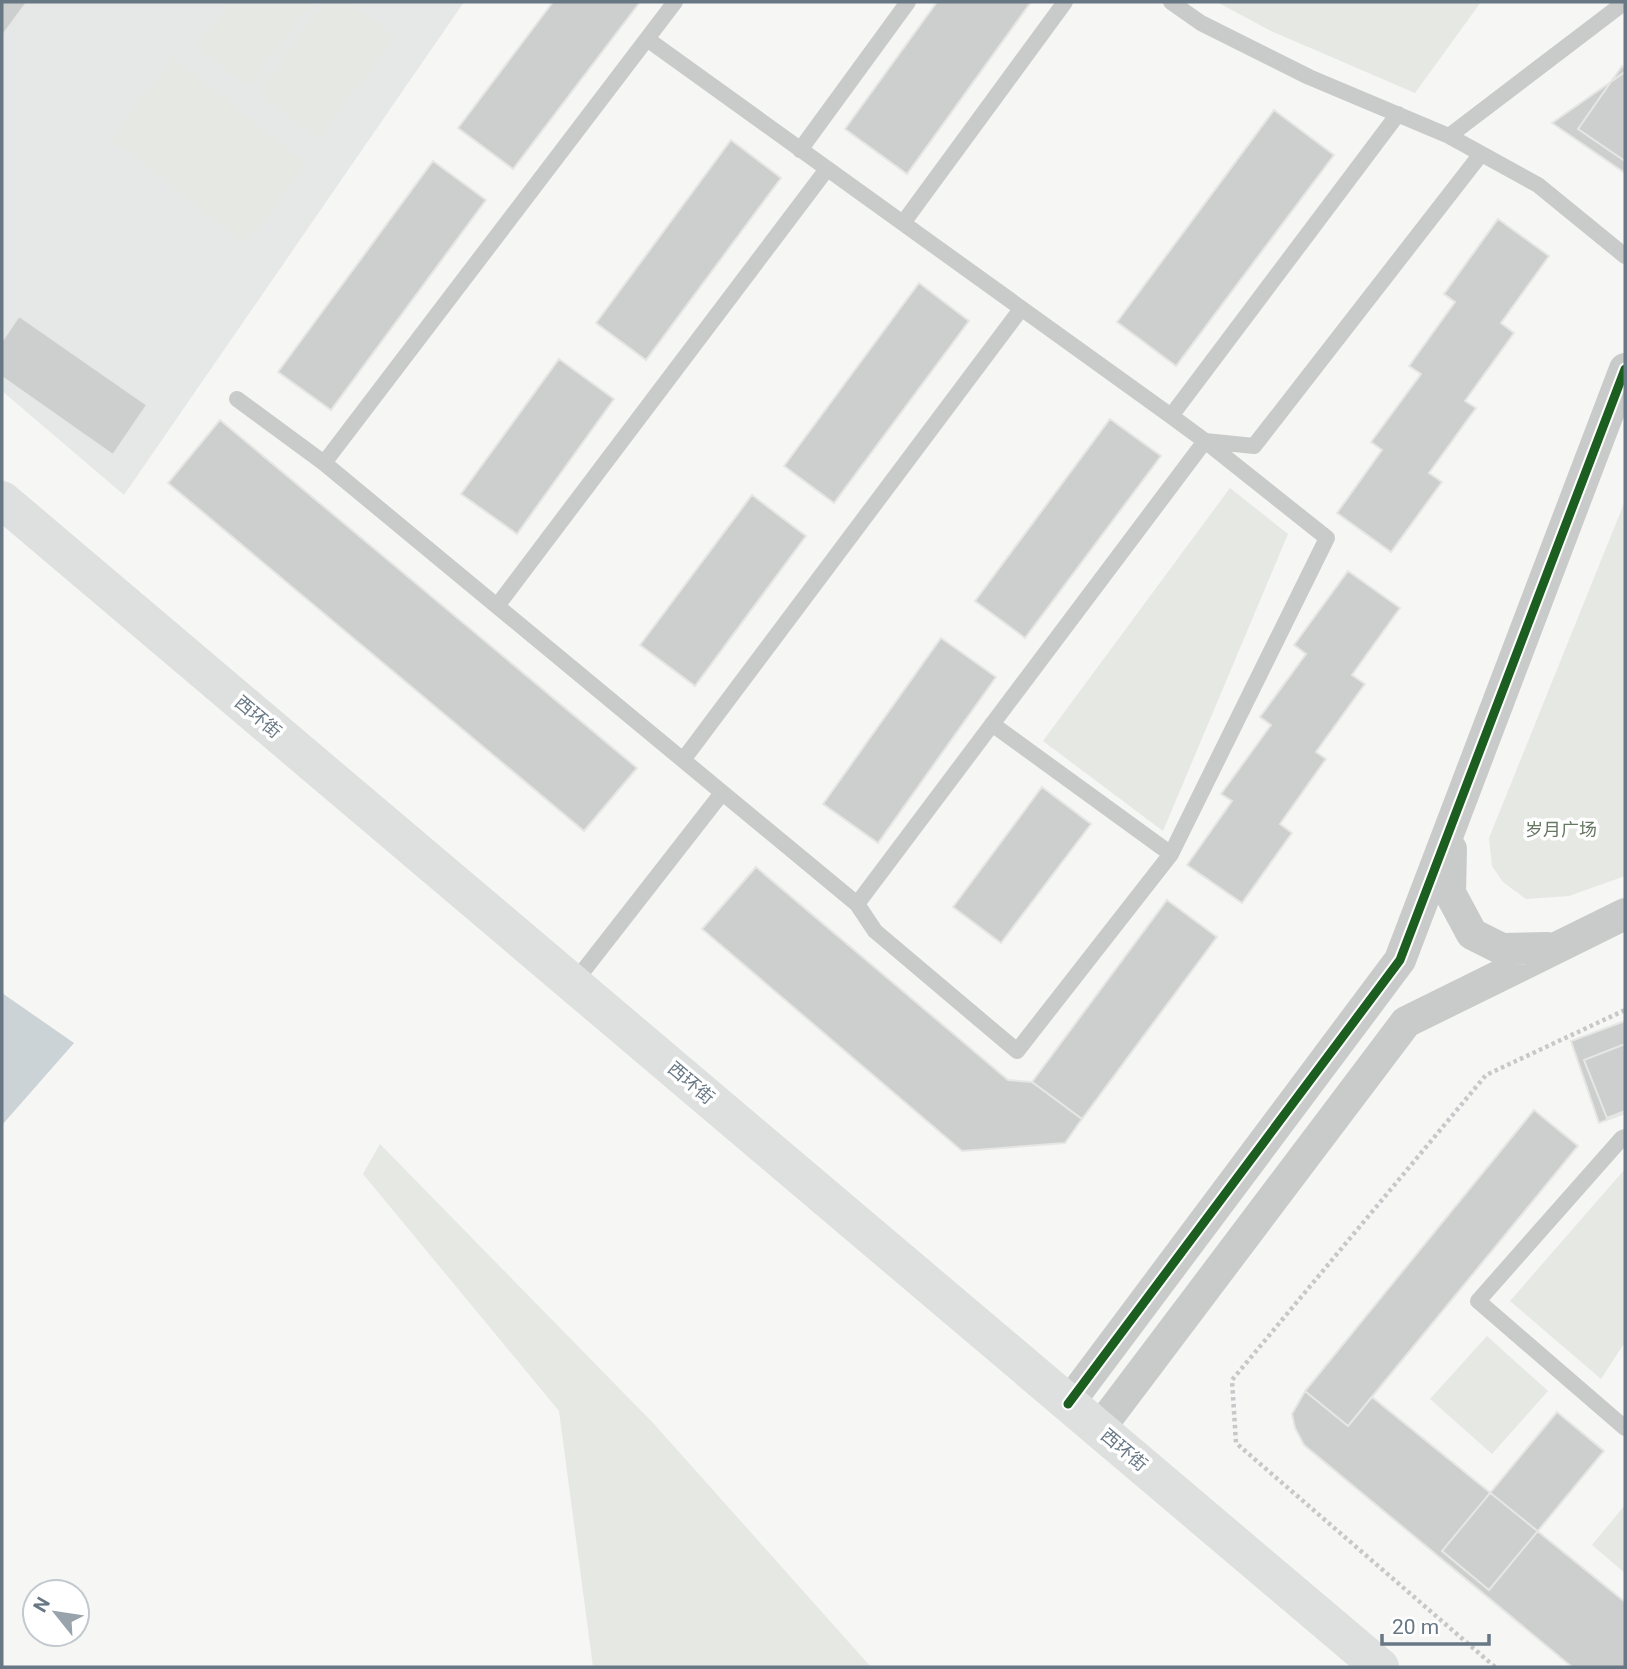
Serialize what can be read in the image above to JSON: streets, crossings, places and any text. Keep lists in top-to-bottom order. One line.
{"streets":{"main road":["西环街"]},"parks":["岁月广场"],"scale_bar":"20 m","north":"top left"}
